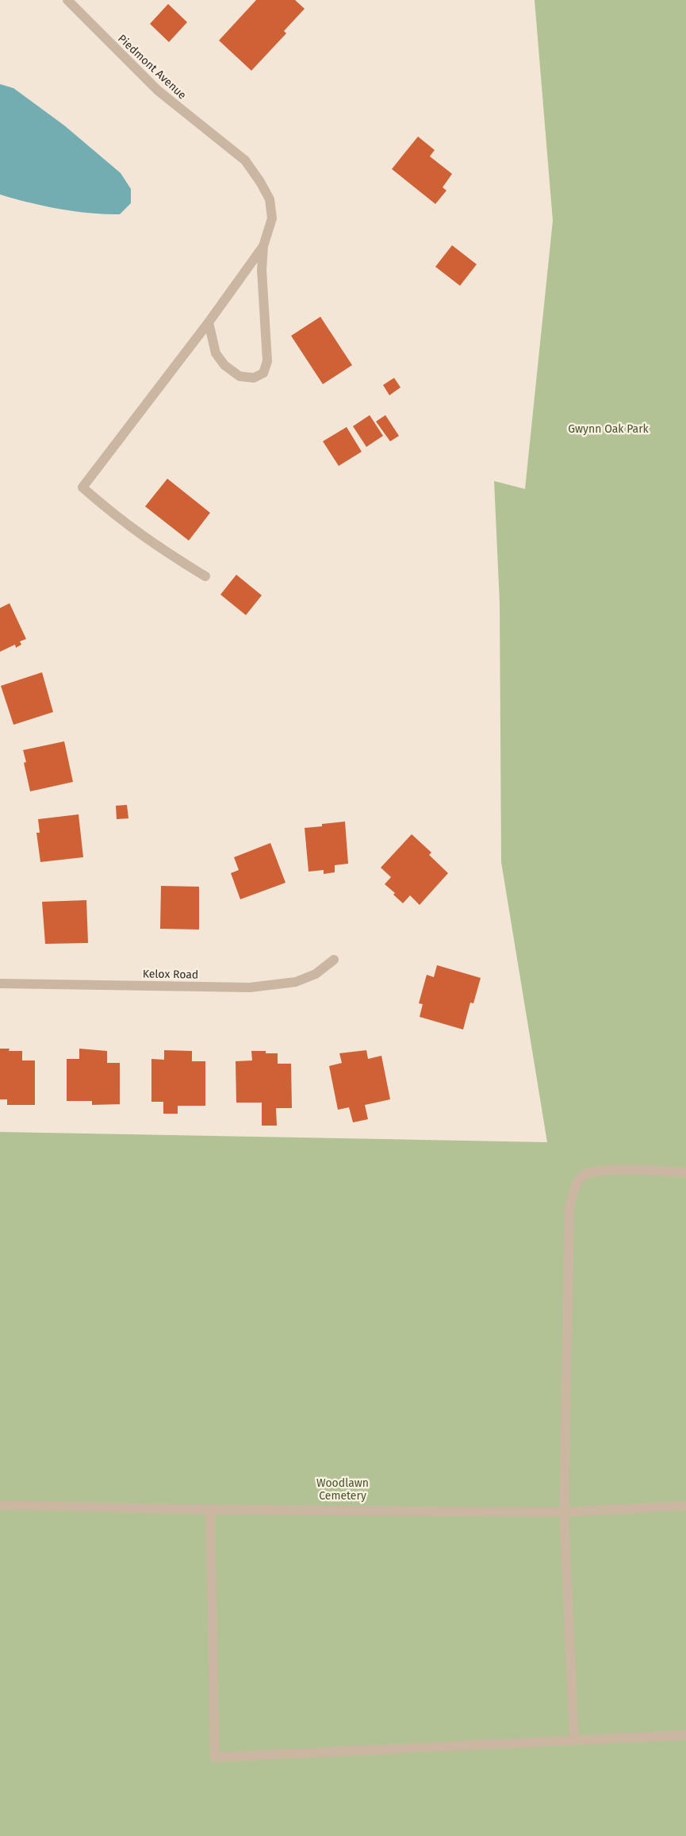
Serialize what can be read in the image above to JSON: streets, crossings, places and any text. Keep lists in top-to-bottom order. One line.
{"streets":{"street":["Piedmont Avenue","Kelox Road"]},"parks":["Gwynn Oak Park","Woodlawn Cemetery"]}
